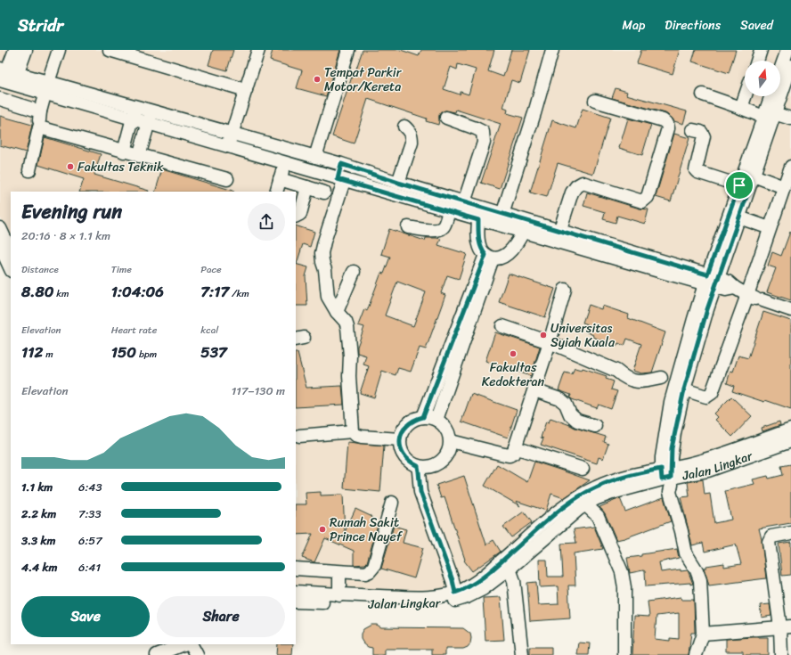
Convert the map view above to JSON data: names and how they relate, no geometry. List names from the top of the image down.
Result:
{
  "streets": {
    "street": ["Jalan Lingkar"]
  },
  "places": [
    "Tempat Parkir Motor/Kereta",
    "Fakultas Teknik",
    "Universitas Syiah Kuala",
    "Fakultas Kedokteran",
    "Rumah Sakit Prince Nayef"
  ],
  "north": "top",
  "page": {
    "header": "Stridr",
    "nav": ["Map", "Directions", "Saved"],
    "heading": ["Evening run", "20:16 · 8 × 1.1 km"],
    "stats": [
      ["Distance", "8.80 km"],
      ["Time", "1:04:06"],
      ["Pace", "7:17 /km"],
      ["Elevation", "112 m"],
      ["Heart rate", "150 bpm"],
      ["kcal", "537"]
    ],
    "chart": ["Elevation", "117–130 m"],
    "list": [
      {
        "name": "1.1 km",
        "note": "6:43"
      },
      {
        "name": "2.2 km",
        "note": "7:33"
      },
      {
        "name": "3.3 km",
        "note": "6:57"
      },
      {
        "name": "4.4 km",
        "note": "6:41"
      }
    ],
    "buttons": ["Save", "Share"]
  }
}
